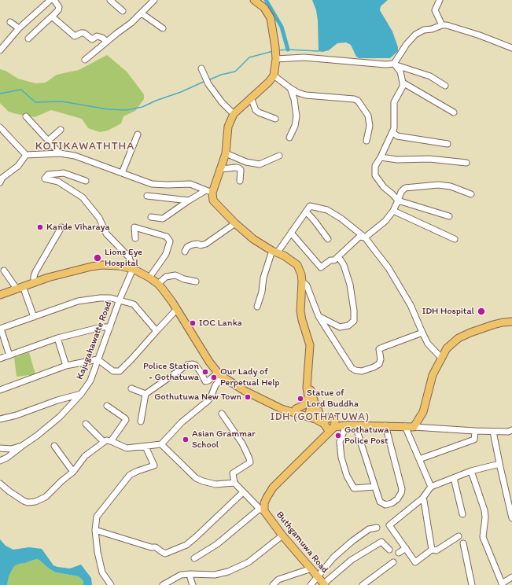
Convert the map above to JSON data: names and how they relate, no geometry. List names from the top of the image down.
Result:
{
  "streets": {
    "main road": ["Buthgamuwa Road"],
    "street": ["Kajugahawatte Road"]
  },
  "districts": ["KOTIKAWATHTHA", "IDH (GOTHATUWA)"],
  "places": [
    "Kande Viharaya",
    "Lions Eye Hospital",
    "IDH Hospital",
    "IOC Lanka",
    "Police Station - Gothatuwa",
    "Our Lady of Perpetual Help",
    "Gothutuwa New Town",
    "Statue of Lord Buddha",
    "Gothatuwa Police Post",
    "Asian Grammar School"
  ]
}
